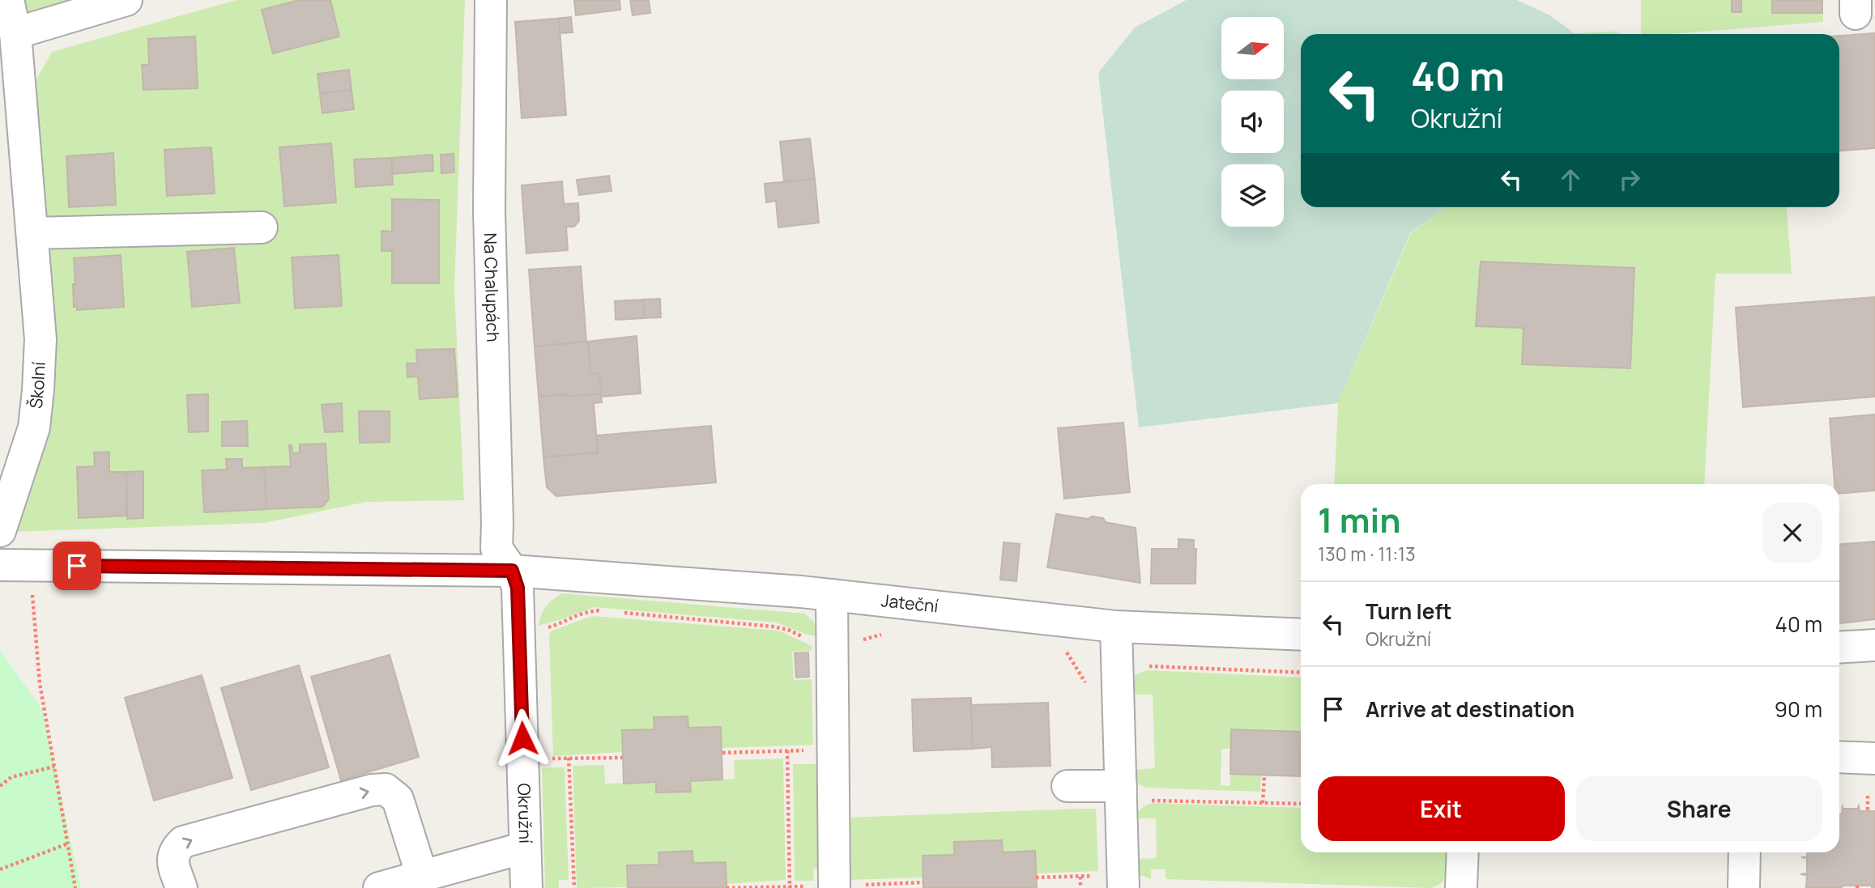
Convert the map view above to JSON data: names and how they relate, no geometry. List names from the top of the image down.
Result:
{
  "streets": {
    "street": [
      "Na Chalupách",
      "Školní",
      "Jateční",
      "Okružní"
    ]
  },
  "crossings": [
    ["Na Chalupách", "Jateční"],
    ["Na Chalupách", "Okružní"],
    ["Jateční", "Okružní"]
  ],
  "north": "right",
  "page": {
    "turn": ["40 m", "Okružní"],
    "heading": ["1 min", "130 m · 11:13"],
    "list": [
      {
        "name": "Turn left",
        "note": "Okružní",
        "value": "40 m"
      },
      {
        "name": "Arrive at destination",
        "value": "90 m"
      }
    ],
    "buttons": ["Exit", "Share"]
  }
}
